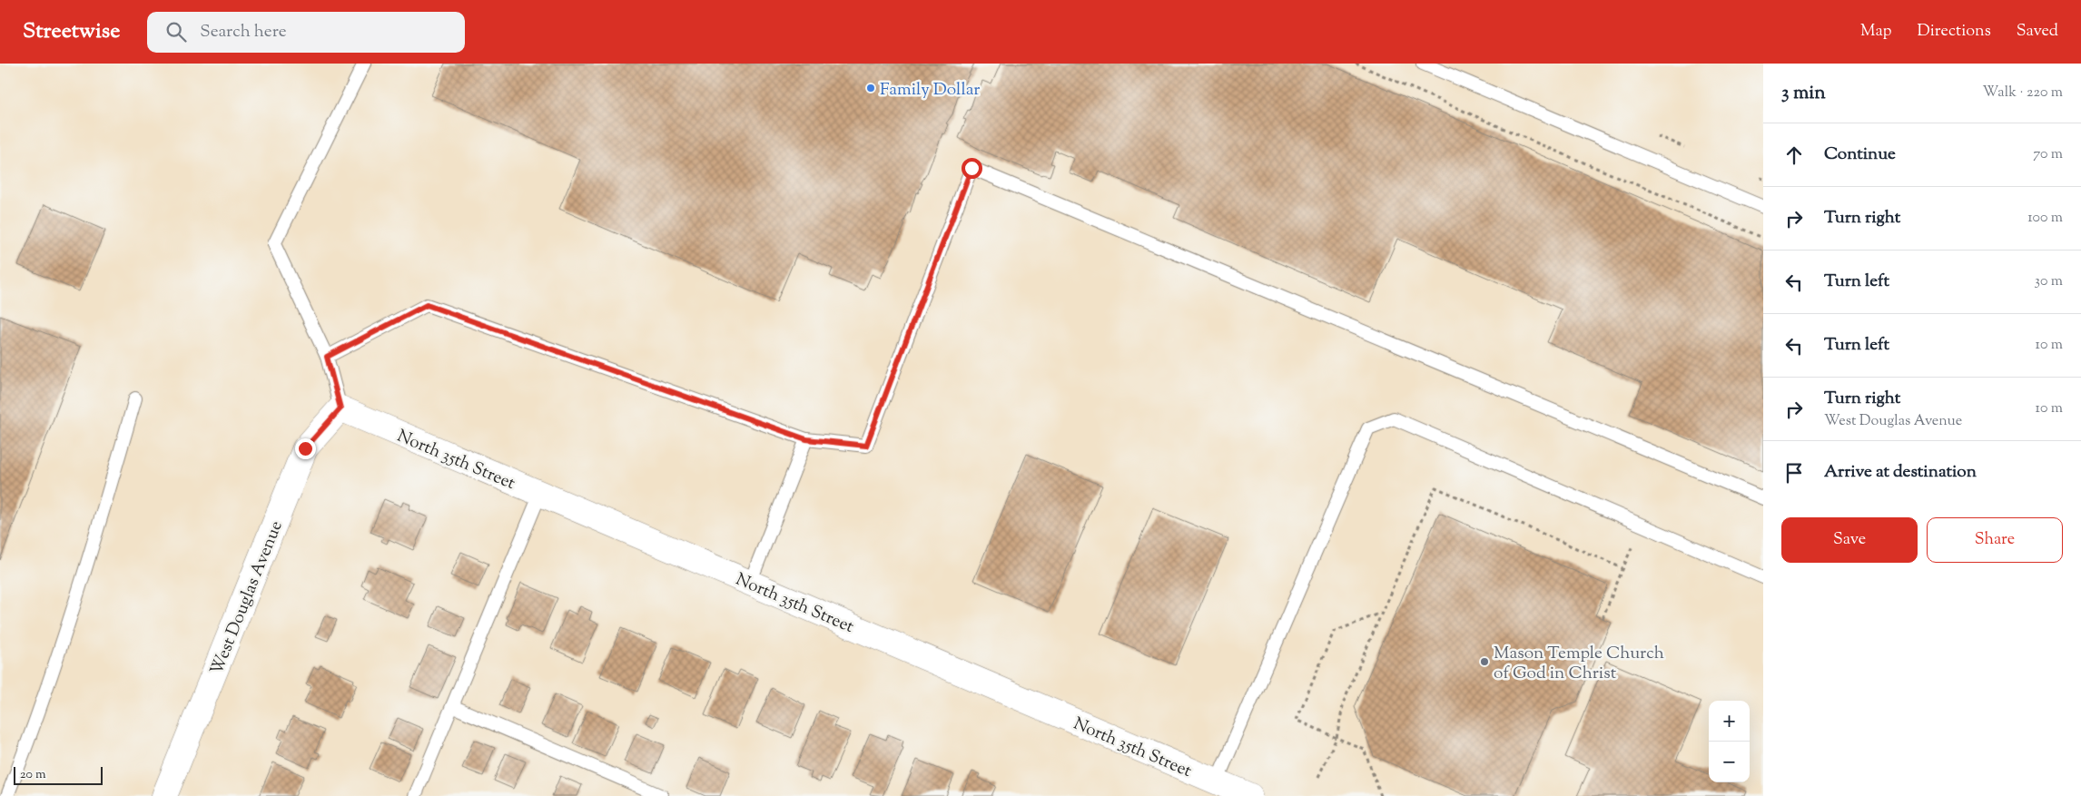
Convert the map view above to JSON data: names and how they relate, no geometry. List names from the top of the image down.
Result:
{
  "streets": {
    "street": ["North 35th Street", "West Douglas Avenue"]
  },
  "crossings": [
    ["North 35th Street", "West Douglas Avenue"]
  ],
  "places": ["Family Dollar", "Mason Temple Church of God in Christ"],
  "scale_bar": "20 m",
  "page": {
    "header": "Streetwise",
    "search": "Search here",
    "nav": ["Map", "Directions", "Saved"],
    "heading": ["3 min", "Walk · 220 m"],
    "list": [
      ["Continue", "70 m"],
      ["Turn right", "100 m"],
      ["Turn left", "30 m"],
      ["Turn left", "10 m"],
      ["Turn right", "West Douglas Avenue", "10 m"],
      "Arrive at destination"
    ],
    "buttons": ["Save", "Share"],
    "map_buttons": ["+", "−"],
    "scale": "20 m"
  }
}
